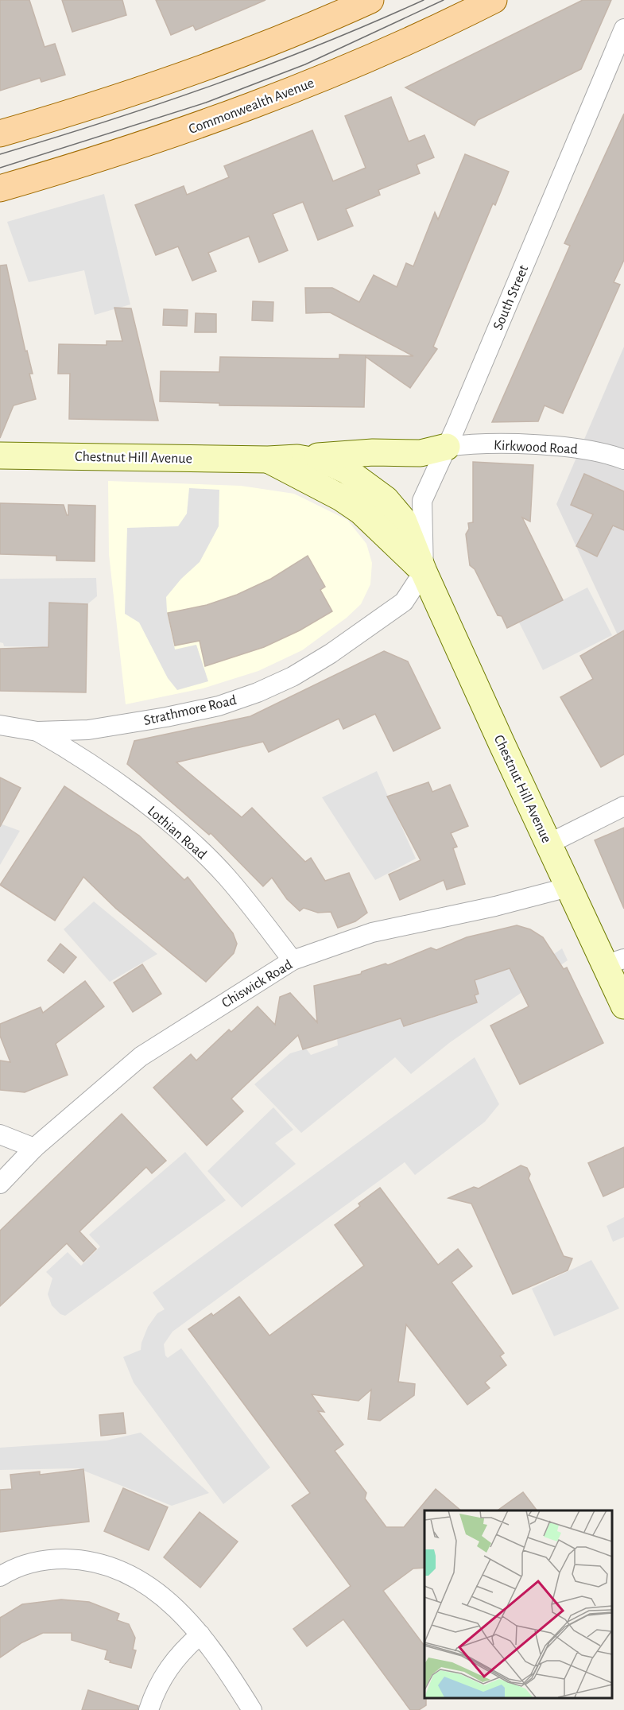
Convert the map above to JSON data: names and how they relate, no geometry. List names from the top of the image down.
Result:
{
  "streets": {
    "main road": ["Commonwealth Avenue", "Chestnut Hill Avenue"],
    "street": [
      "South Street",
      "Kirkwood Road",
      "Strathmore Road",
      "Lothian Road",
      "Chiswick Road"
    ]
  },
  "crossings": [
    ["South Street", "Kirkwood Road"],
    ["South Street", "Chestnut Hill Avenue"],
    ["South Street", "Strathmore Road"],
    ["Chestnut Hill Avenue", "Strathmore Road"],
    ["Chestnut Hill Avenue", "Chiswick Road"],
    ["Strathmore Road", "Lothian Road"],
    ["Lothian Road", "Chiswick Road"]
  ]
}
